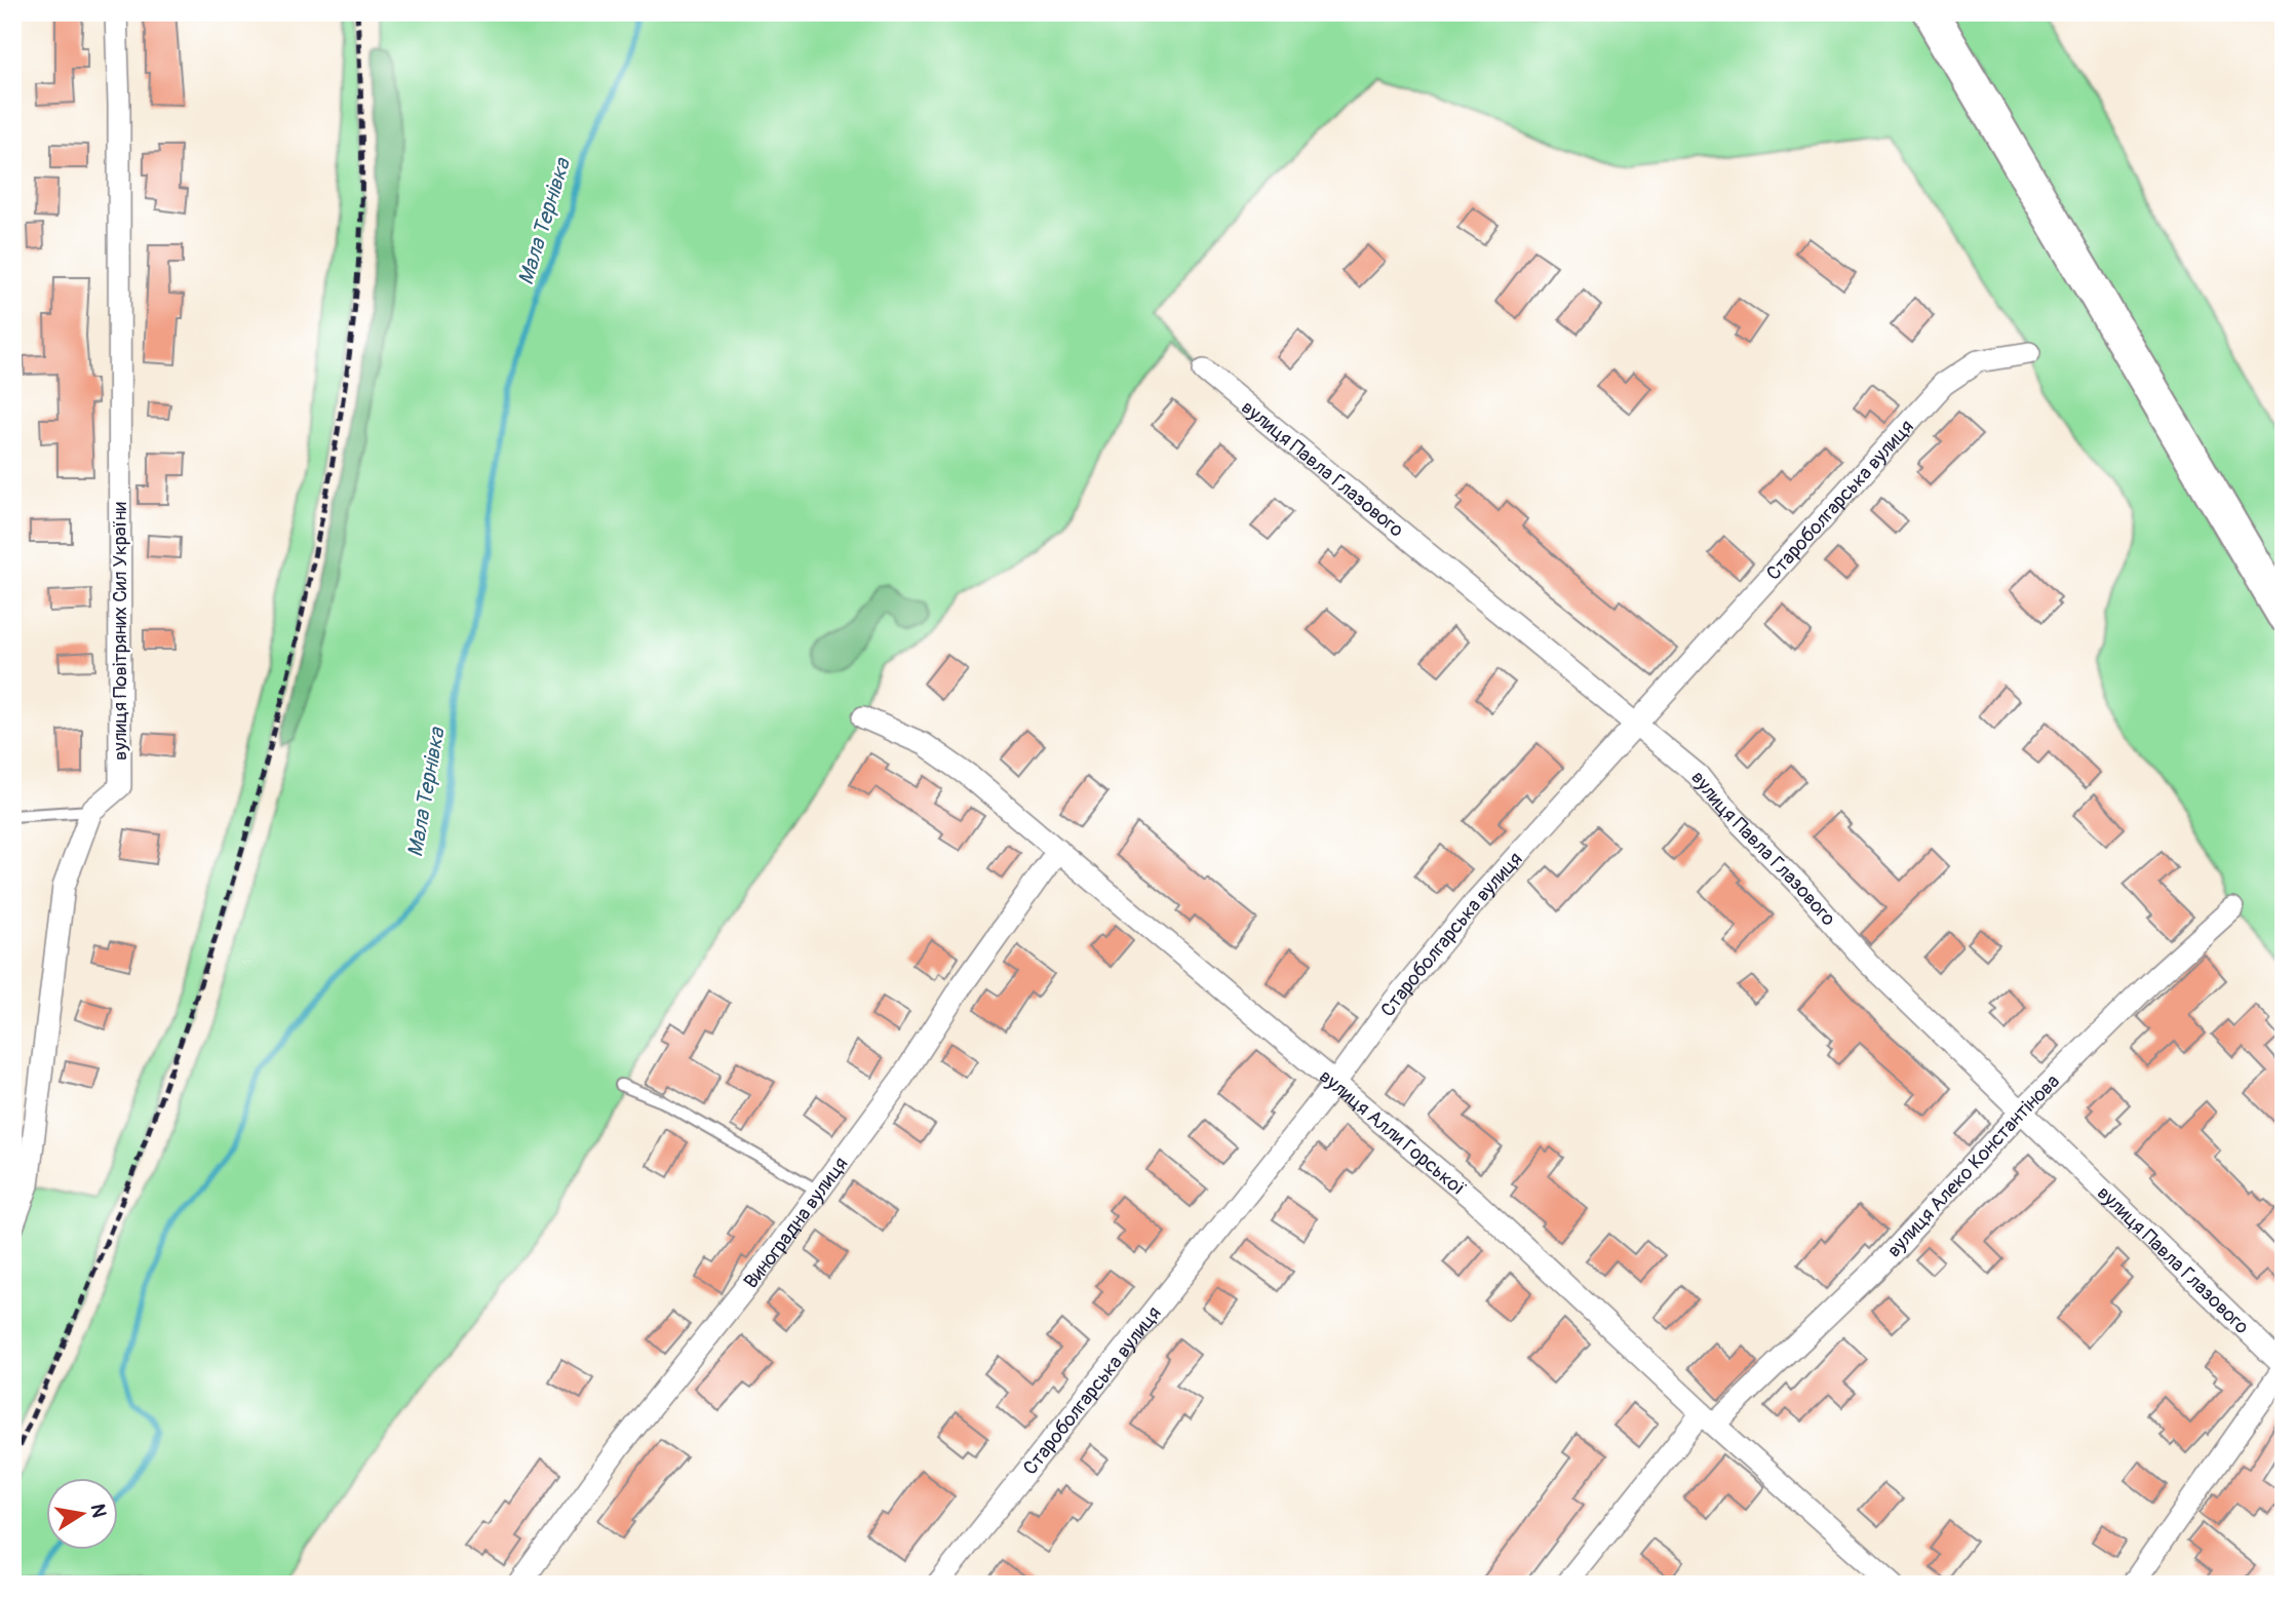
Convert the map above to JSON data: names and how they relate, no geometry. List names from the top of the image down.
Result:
{
  "streets": {
    "street": [
      "вулиця Павла Глазового",
      "Староболгарська вулиця",
      "вулиця Повітряних Сил України",
      "вулиця Алли Горської",
      "вулиця Алеко Константінова",
      "Виноградна вулиця"
    ]
  },
  "crossings": [
    ["вулиця Павла Глазового", "Староболгарська вулиця"],
    ["вулиця Павла Глазового", "вулиця Алеко Константінова"],
    ["Староболгарська вулиця", "вулиця Алли Горської"],
    ["вулиця Алли Горської", "вулиця Алеко Константінова"],
    ["вулиця Алли Горської", "Виноградна вулиця"]
  ],
  "water": ["Мала Тернівка"],
  "north": "right"
}
